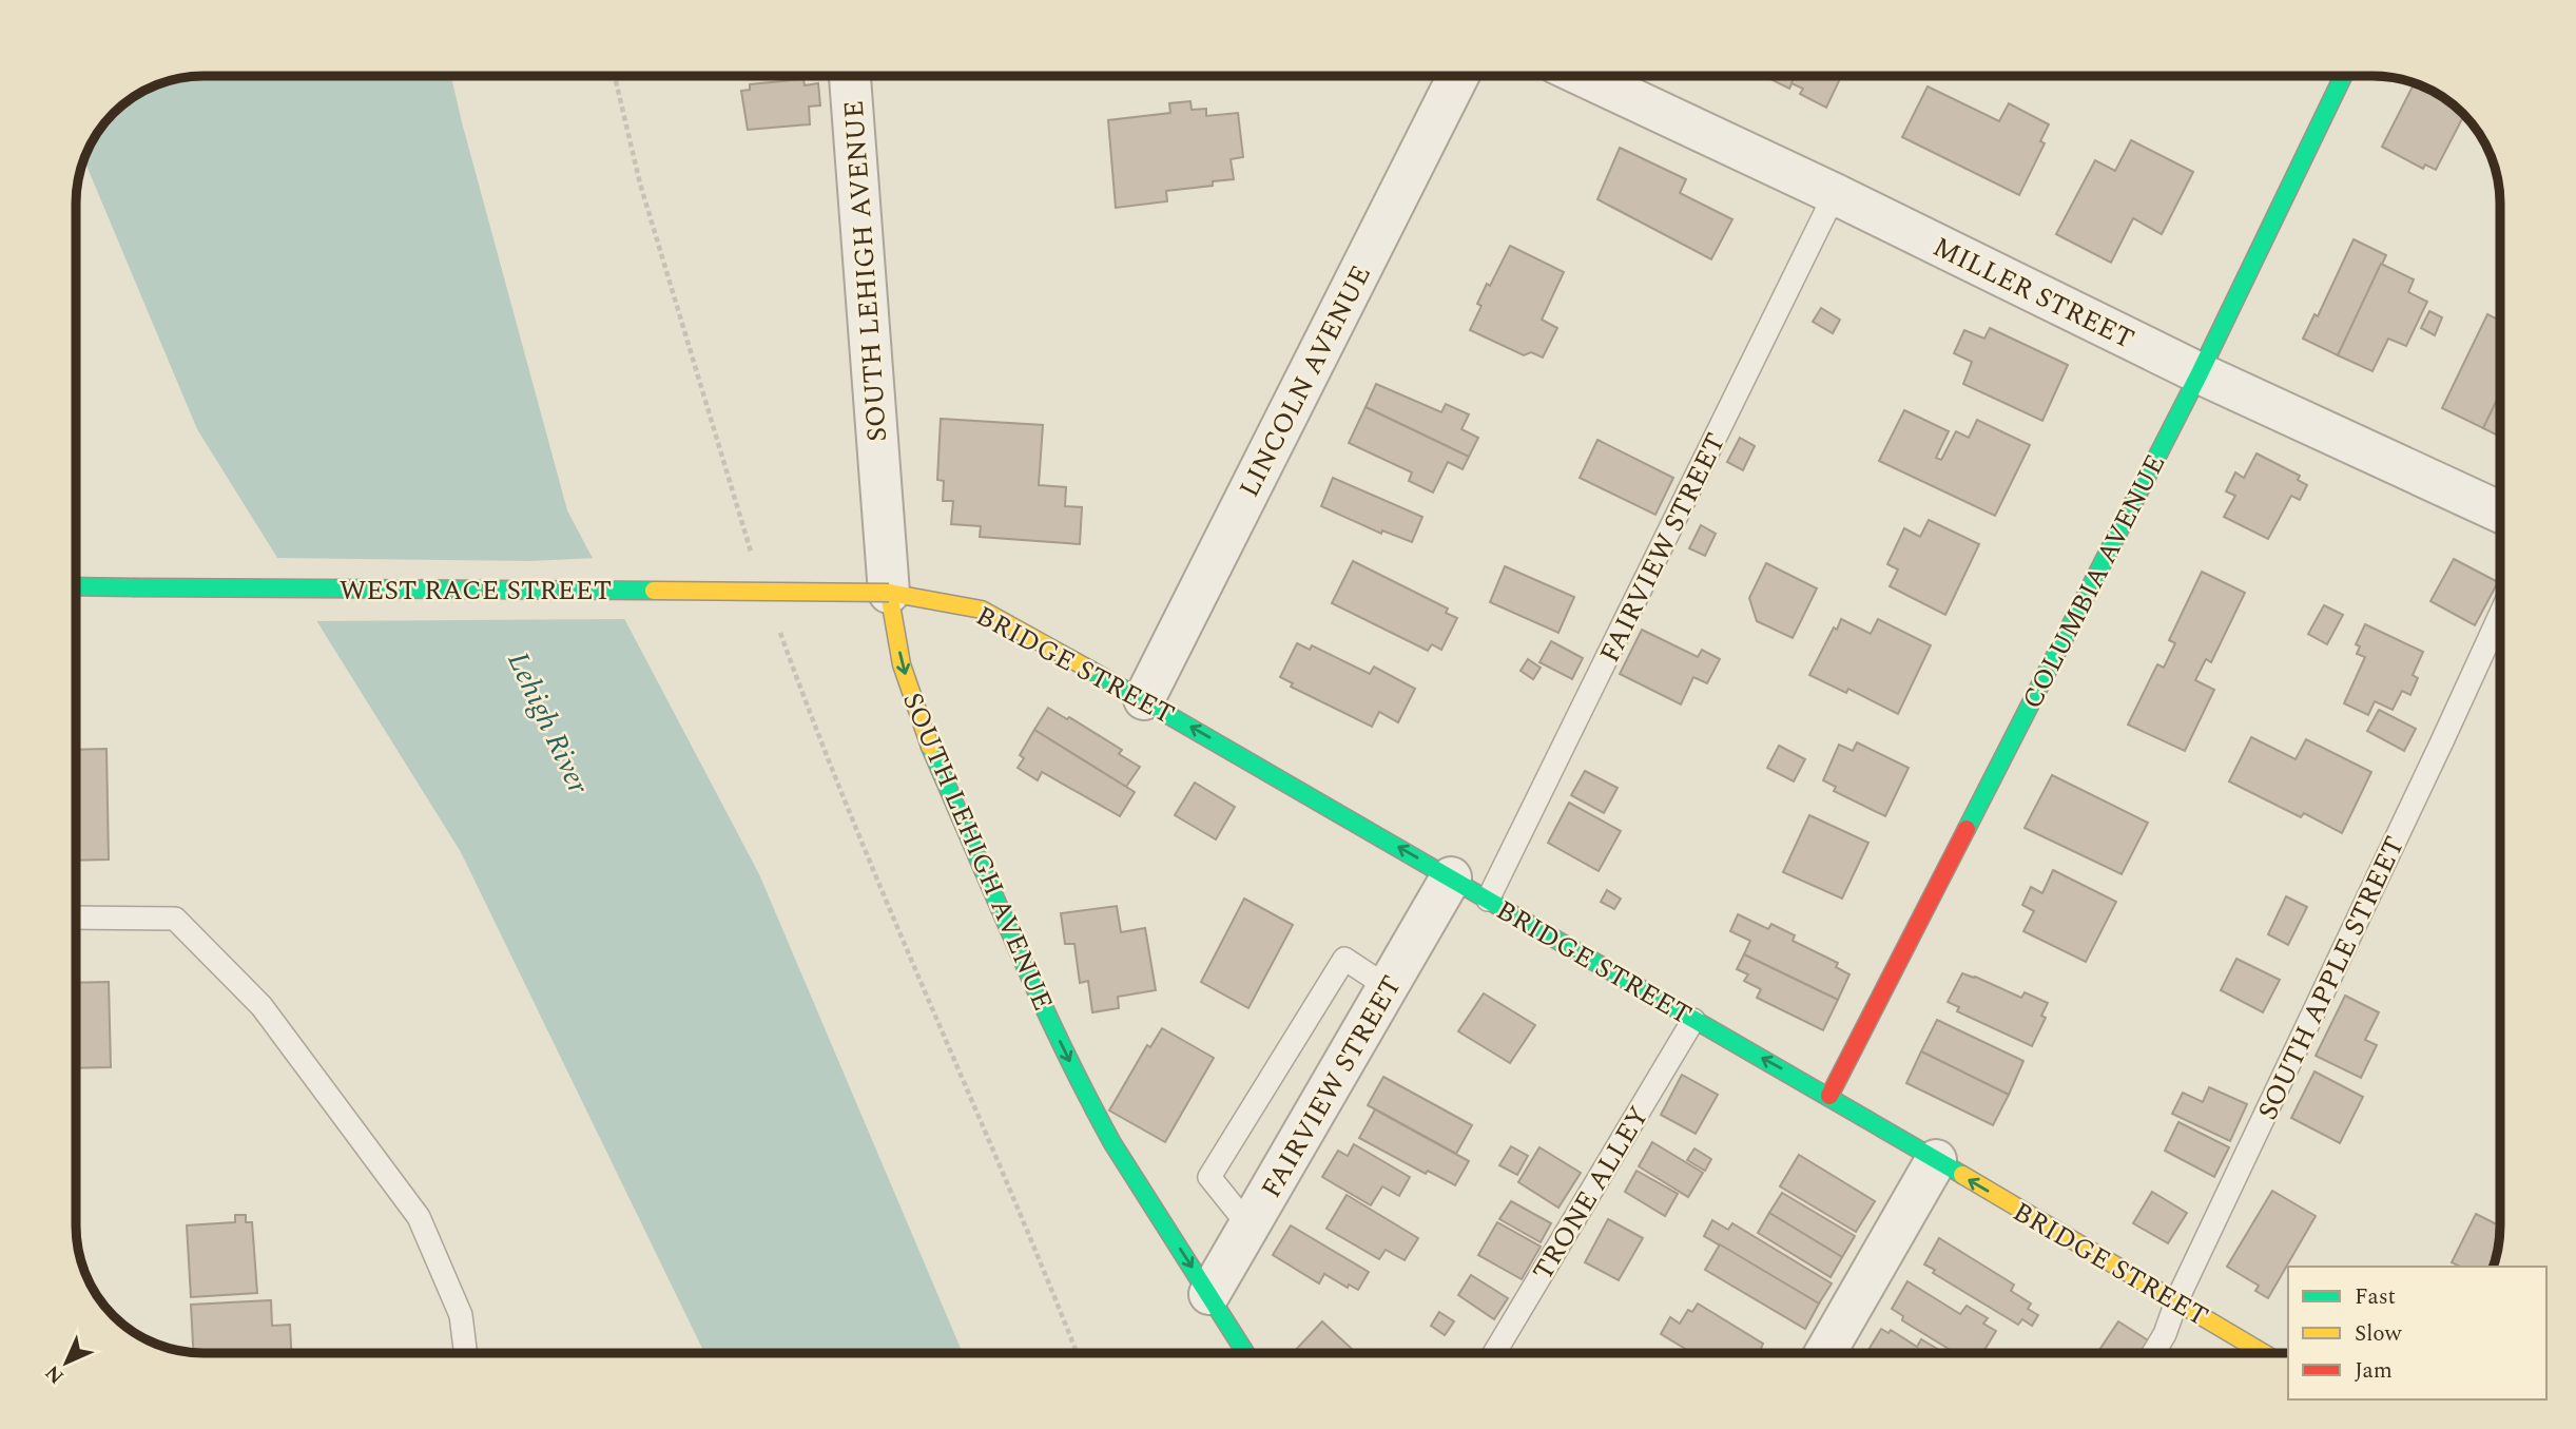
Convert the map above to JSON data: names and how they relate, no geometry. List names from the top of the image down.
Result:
{
  "streets": {
    "main road": [
      "SOUTH LEHIGH AVENUE",
      "COLUMBIA AVENUE",
      "WEST RACE STREET",
      "BRIDGE STREET"
    ],
    "street": ["MILLER STREET", "LINCOLN AVENUE", "FAIRVIEW STREET"],
    "lane": ["SOUTH APPLE STREET", "TRONE ALLEY"]
  },
  "crossings": [
    ["SOUTH LEHIGH AVENUE", "FAIRVIEW STREET"],
    ["SOUTH LEHIGH AVENUE", "WEST RACE STREET"],
    ["SOUTH LEHIGH AVENUE", "BRIDGE STREET"],
    ["MILLER STREET", "FAIRVIEW STREET"],
    ["MILLER STREET", "COLUMBIA AVENUE"],
    ["LINCOLN AVENUE", "BRIDGE STREET"],
    ["FAIRVIEW STREET", "BRIDGE STREET"],
    ["COLUMBIA AVENUE", "BRIDGE STREET"],
    ["WEST RACE STREET", "BRIDGE STREET"],
    ["BRIDGE STREET", "SOUTH APPLE STREET"],
    ["BRIDGE STREET", "TRONE ALLEY"]
  ],
  "one_way": ["SOUTH LEHIGH AVENUE", "BRIDGE STREET"],
  "water": ["Lehigh River"],
  "legend": ["Fast", "Slow", "Jam"],
  "north": "bottom left"
}
